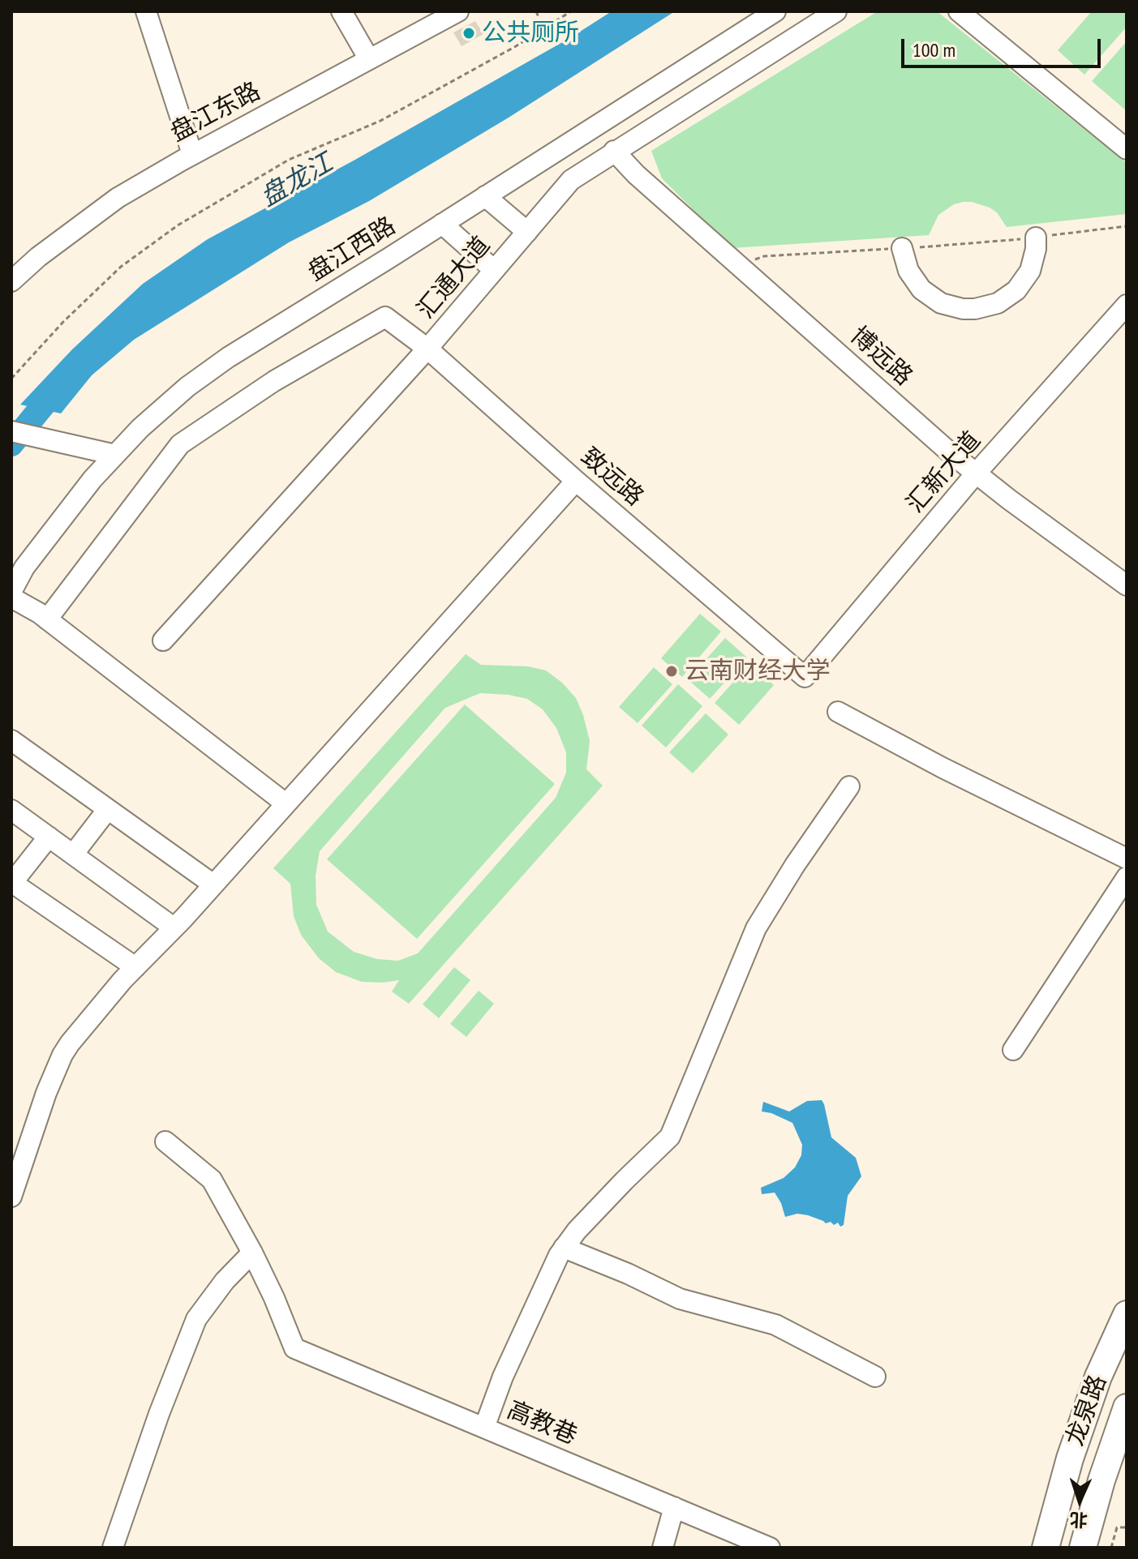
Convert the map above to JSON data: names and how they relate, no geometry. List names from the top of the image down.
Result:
{
  "streets": {
    "main road": ["龙泉路"],
    "street": [
      "盘江东路",
      "盘江西路",
      "汇通大道",
      "博远路",
      "汇新大道",
      "致远路",
      "高教巷"
    ]
  },
  "crossings": [
    ["汇通大道", "博远路"],
    ["汇通大道", "致远路"],
    ["博远路", "汇新大道"],
    ["汇新大道", "致远路"]
  ],
  "water": ["盘龙江"],
  "places": ["公共厕所", "云南财经大学"],
  "scale_bar": "100 m",
  "north": "bottom"
}
